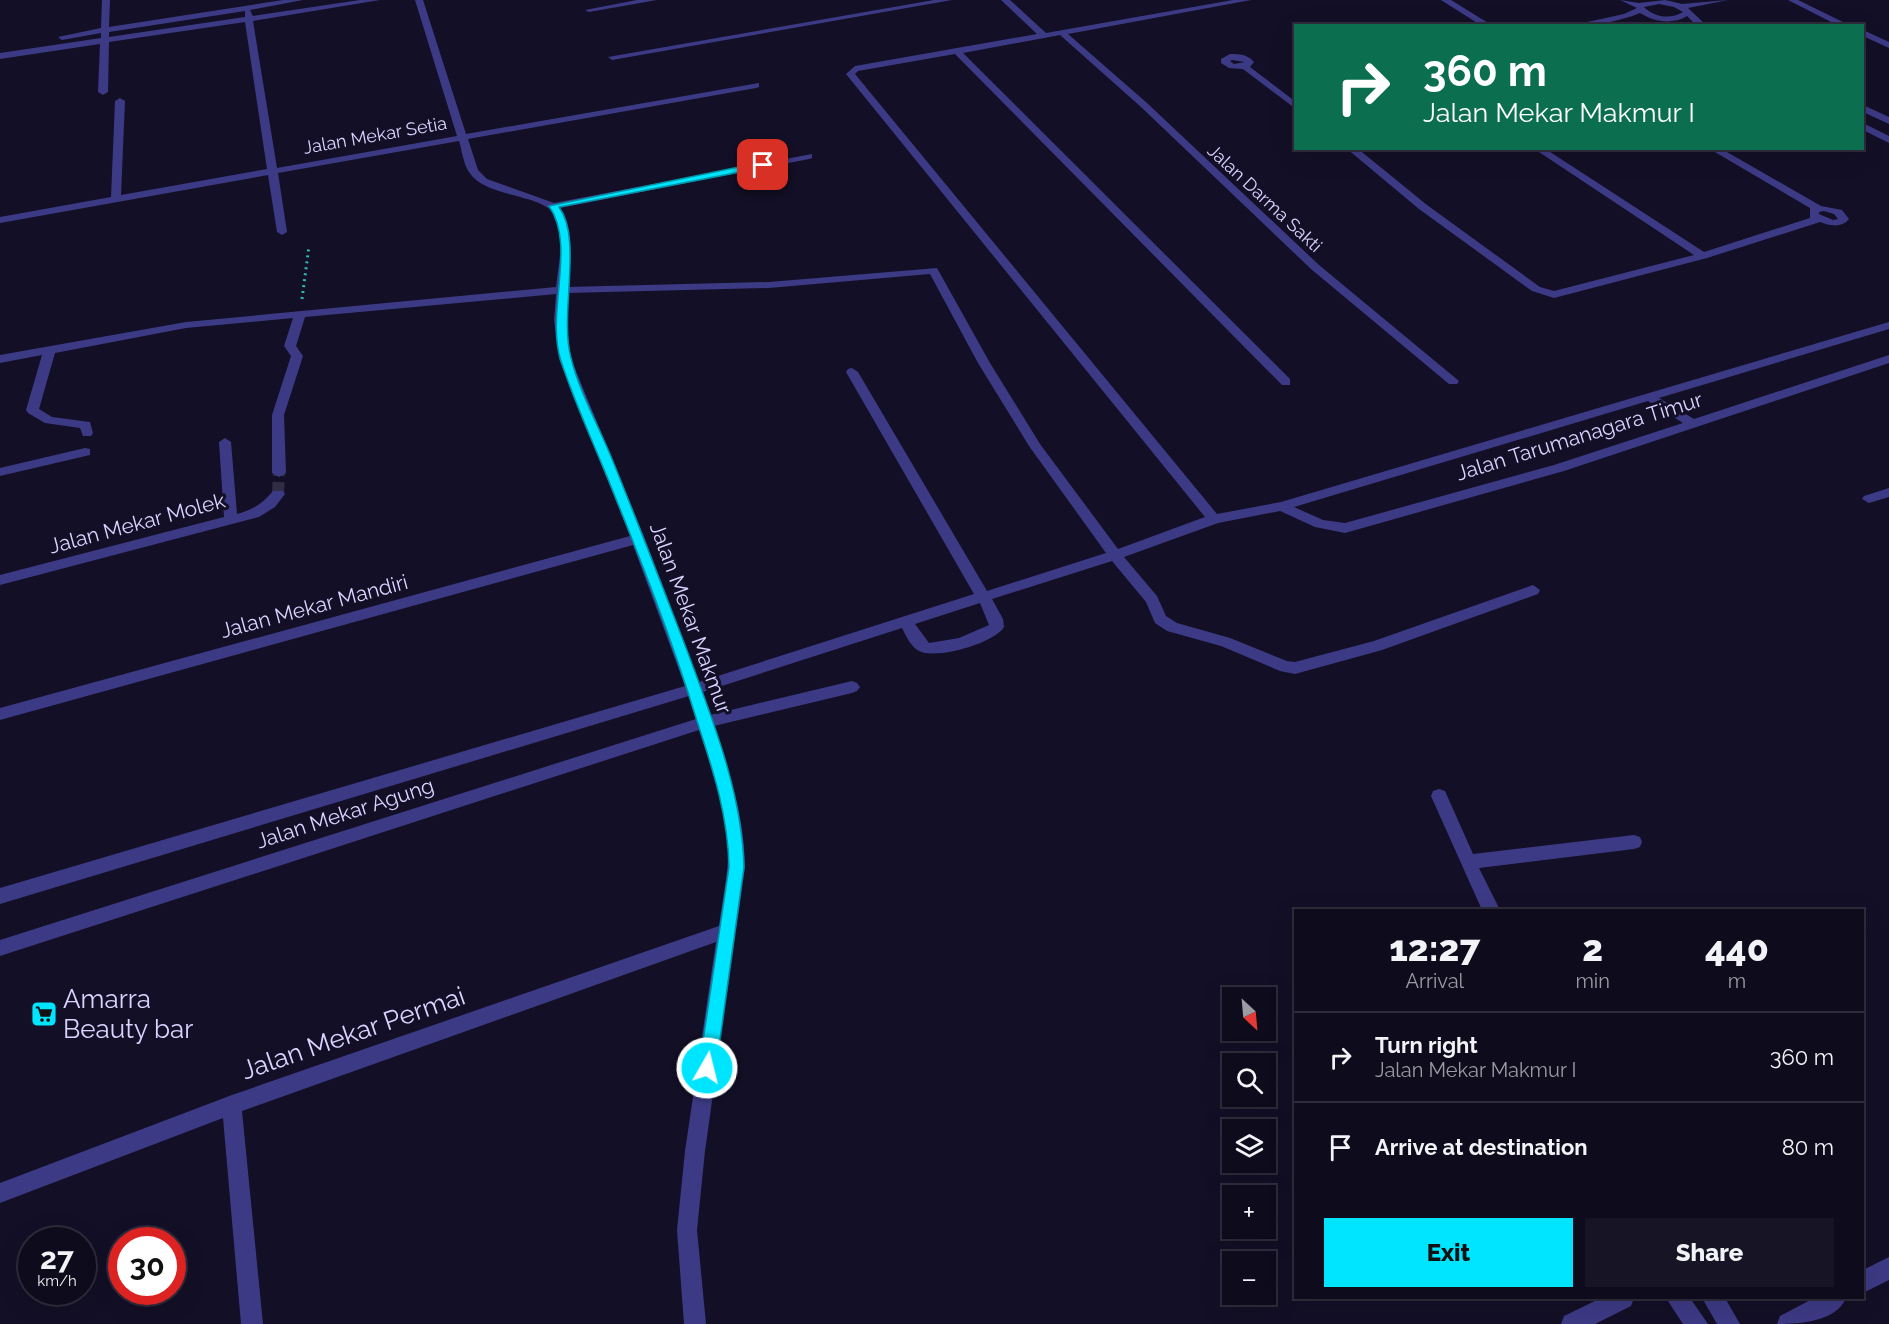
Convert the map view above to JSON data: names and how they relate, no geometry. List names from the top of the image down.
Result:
{
  "streets": {
    "street": [
      "Jalan Mekar Setia",
      "Jalan Darma Sakti",
      "Jalan Tarumanagara Timur",
      "Jalan Mekar Molek",
      "Jalan Mekar Mandiri",
      "Jalan Mekar Makmur",
      "Jalan Mekar Agung",
      "Jalan Mekar Permai"
    ]
  },
  "crossings": [
    ["Jalan Tarumanagara Timur", "Jalan Mekar Agung"],
    ["Jalan Mekar Mandiri", "Jalan Mekar Makmur"],
    ["Jalan Mekar Makmur", "Jalan Mekar Agung"],
    ["Jalan Mekar Makmur", "Jalan Mekar Permai"]
  ],
  "places": {
    "supermarket": ["Amarra Beauty bar"]
  },
  "north": "bottom right",
  "page": {
    "turn": ["360 m", "Jalan Mekar Makmur I"],
    "eta": [
      "12:27",
      "Arrival",
      "2",
      "min",
      "440",
      "m"
    ],
    "map_buttons": ["+", "−"],
    "list": [
      {
        "name": "Turn right",
        "note": "Jalan Mekar Makmur I",
        "value": "360 m"
      },
      {
        "name": "Arrive at destination",
        "value": "80 m"
      }
    ],
    "buttons": ["Exit", "Share"],
    "speed": "27 km/h",
    "limit": "30"
  }
}
